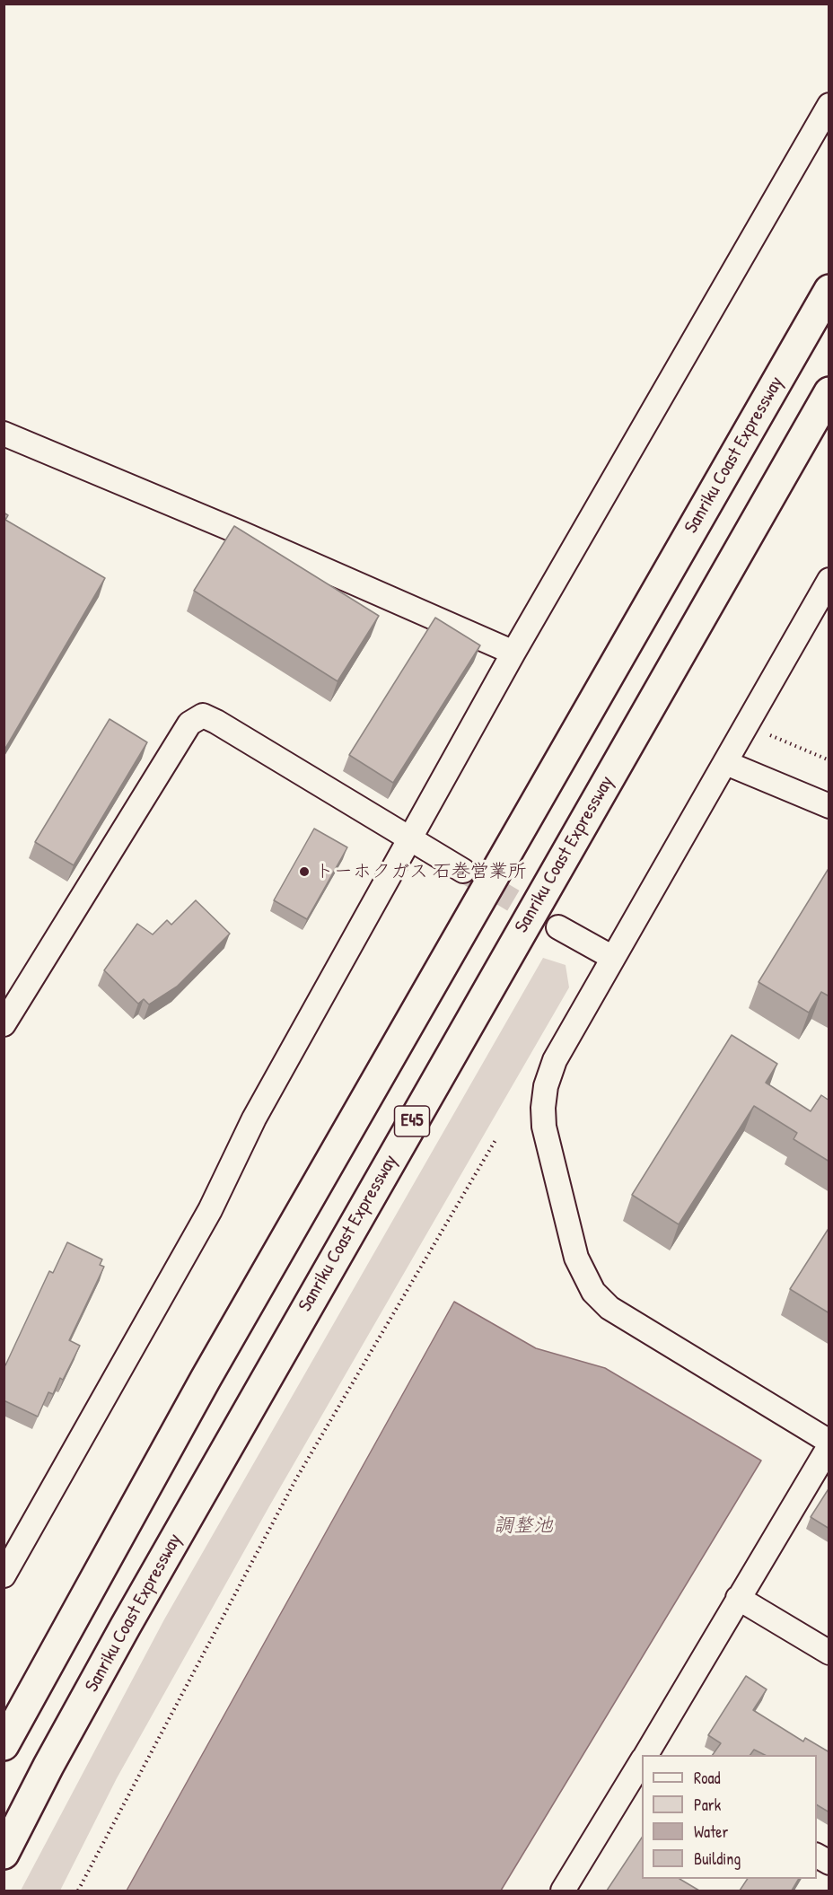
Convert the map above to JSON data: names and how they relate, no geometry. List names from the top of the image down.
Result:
{
  "streets": {
    "highway": ["Sanriku Coast Expressway", "E45"]
  },
  "water": ["調整池"],
  "places": ["トーホクガス 石巻営業所"],
  "legend": [
    "Road",
    "Park",
    "Water",
    "Building"
  ]
}
